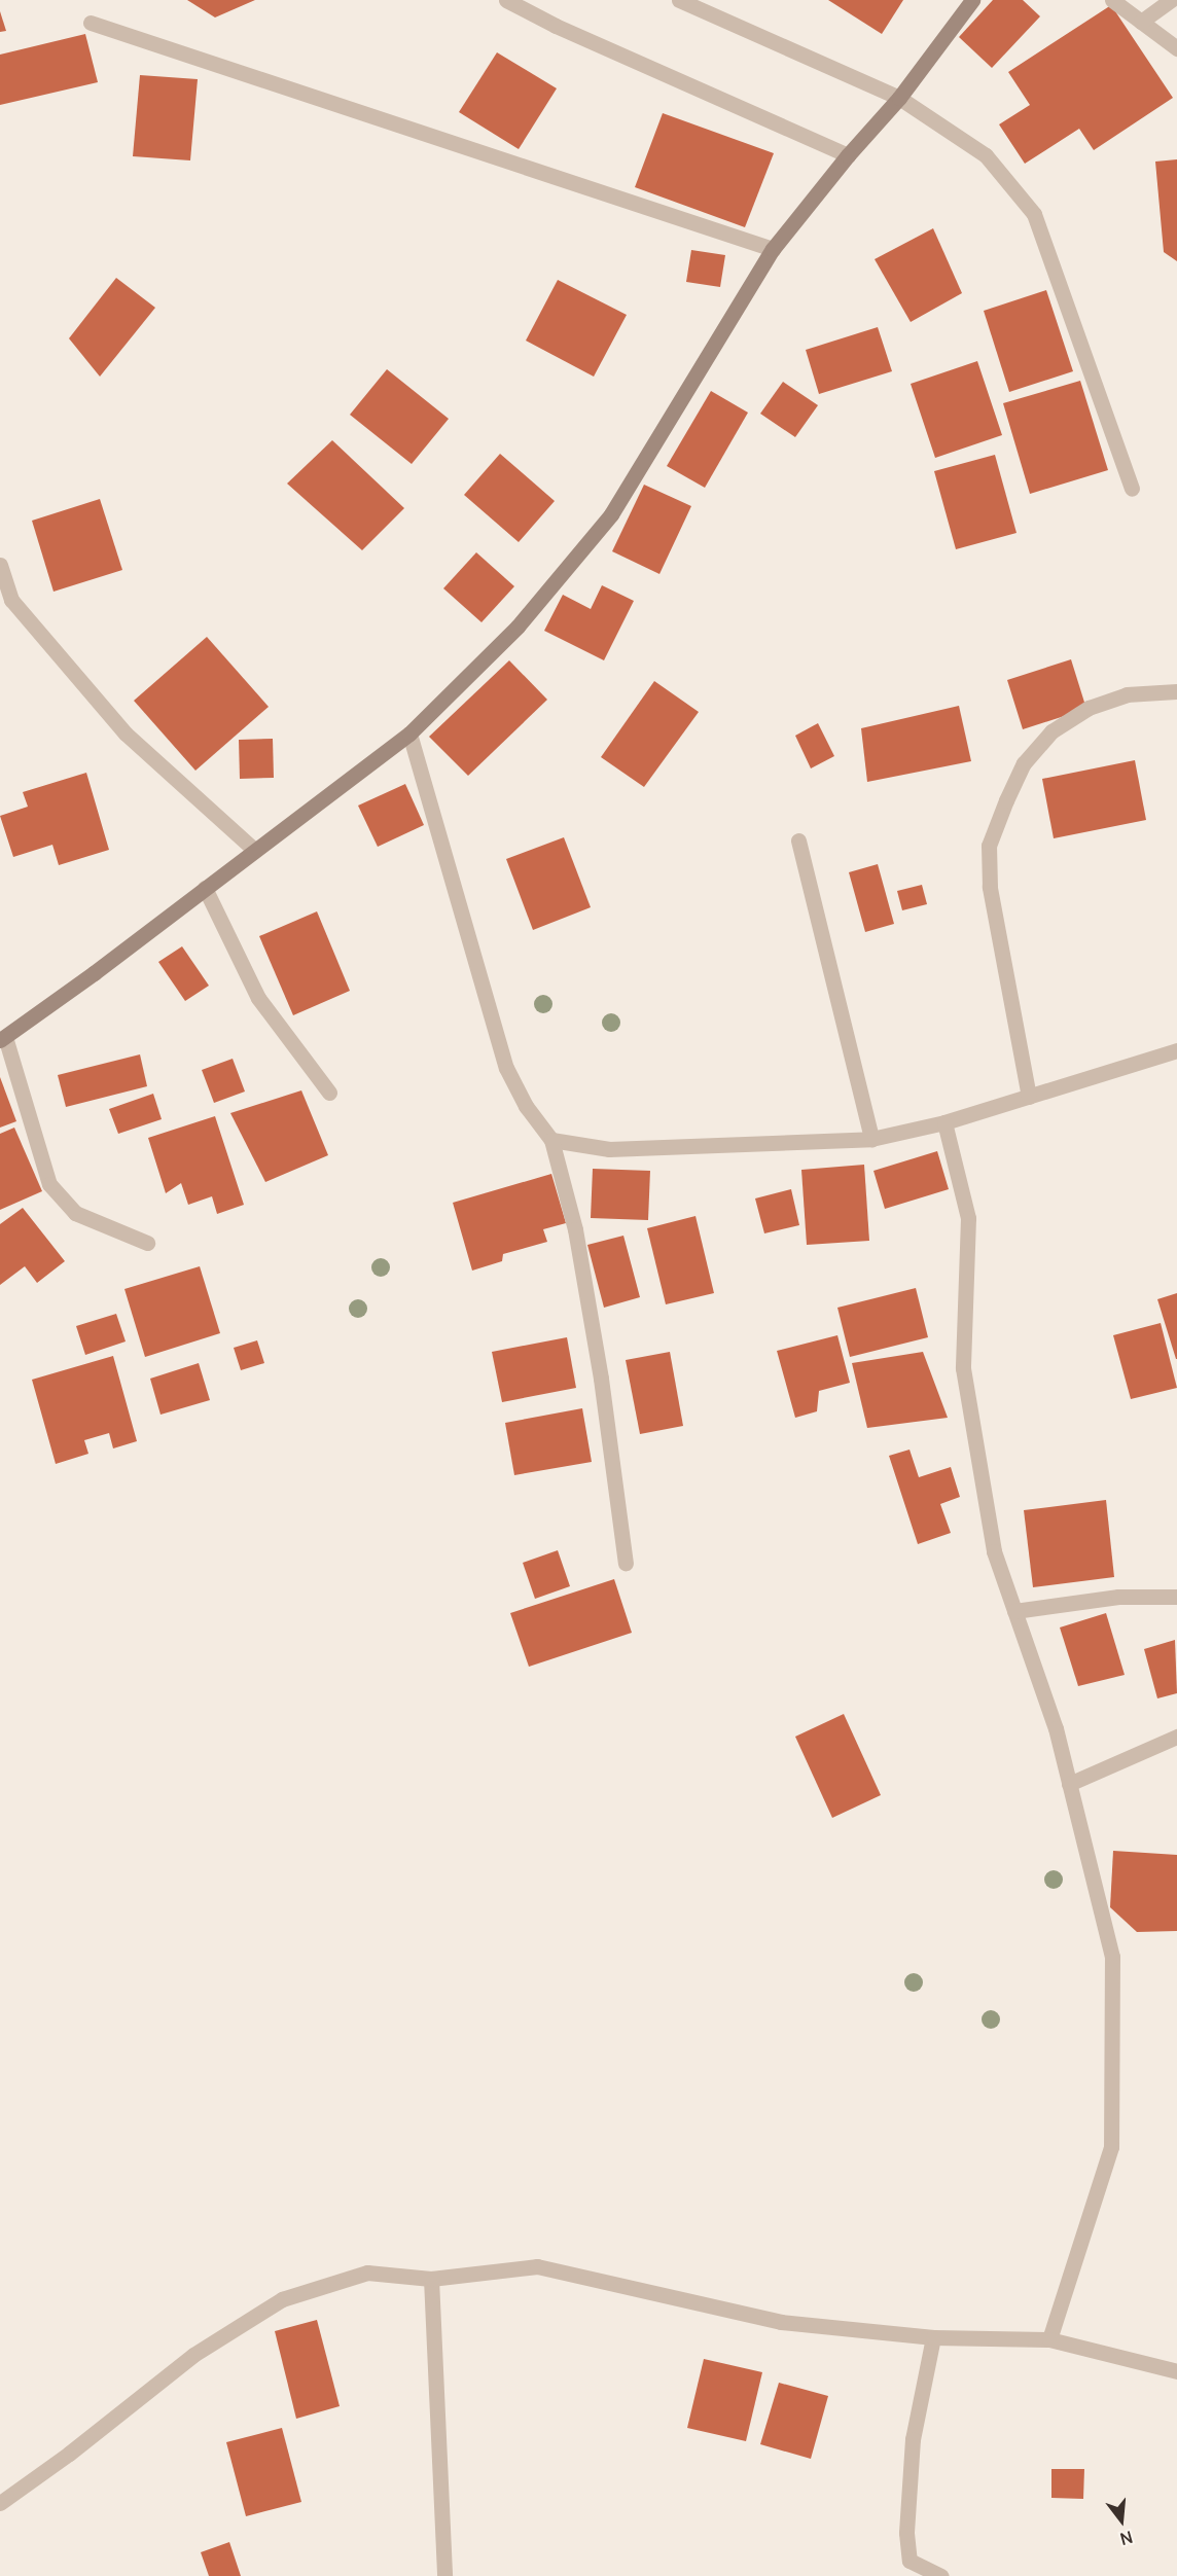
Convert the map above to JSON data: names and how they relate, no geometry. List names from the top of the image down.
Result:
{
  "north": "bottom"
}
